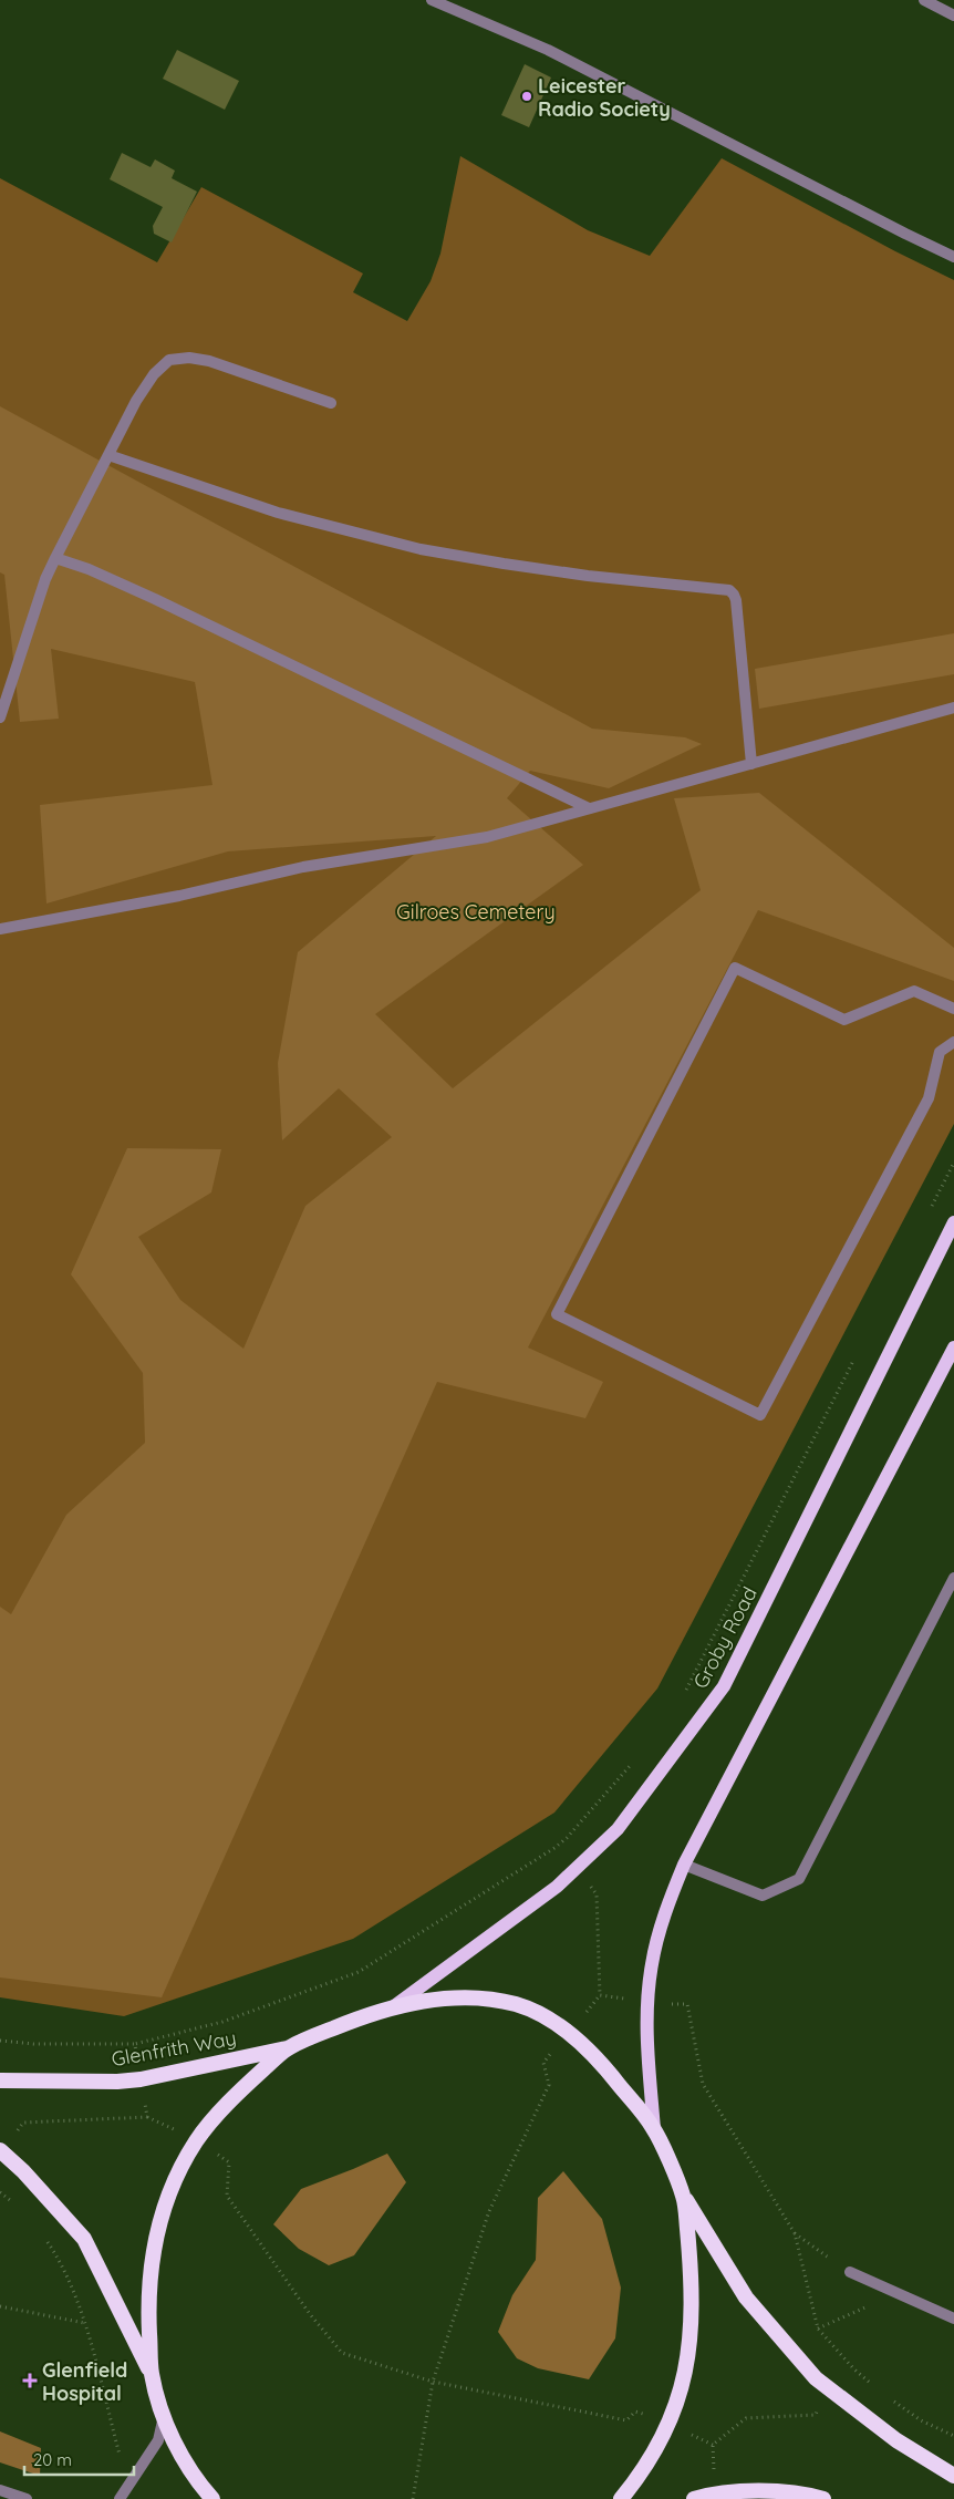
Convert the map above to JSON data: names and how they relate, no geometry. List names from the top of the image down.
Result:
{
  "streets": {
    "highway": ["Glenfrith Way"],
    "main road": ["Groby Road"]
  },
  "parks": ["Gilroes Cemetery"],
  "places": {
    "other": ["Leicester Radio Society"],
    "health": ["Glenfield Hospital"]
  },
  "scale_bar": "20 m"
}
